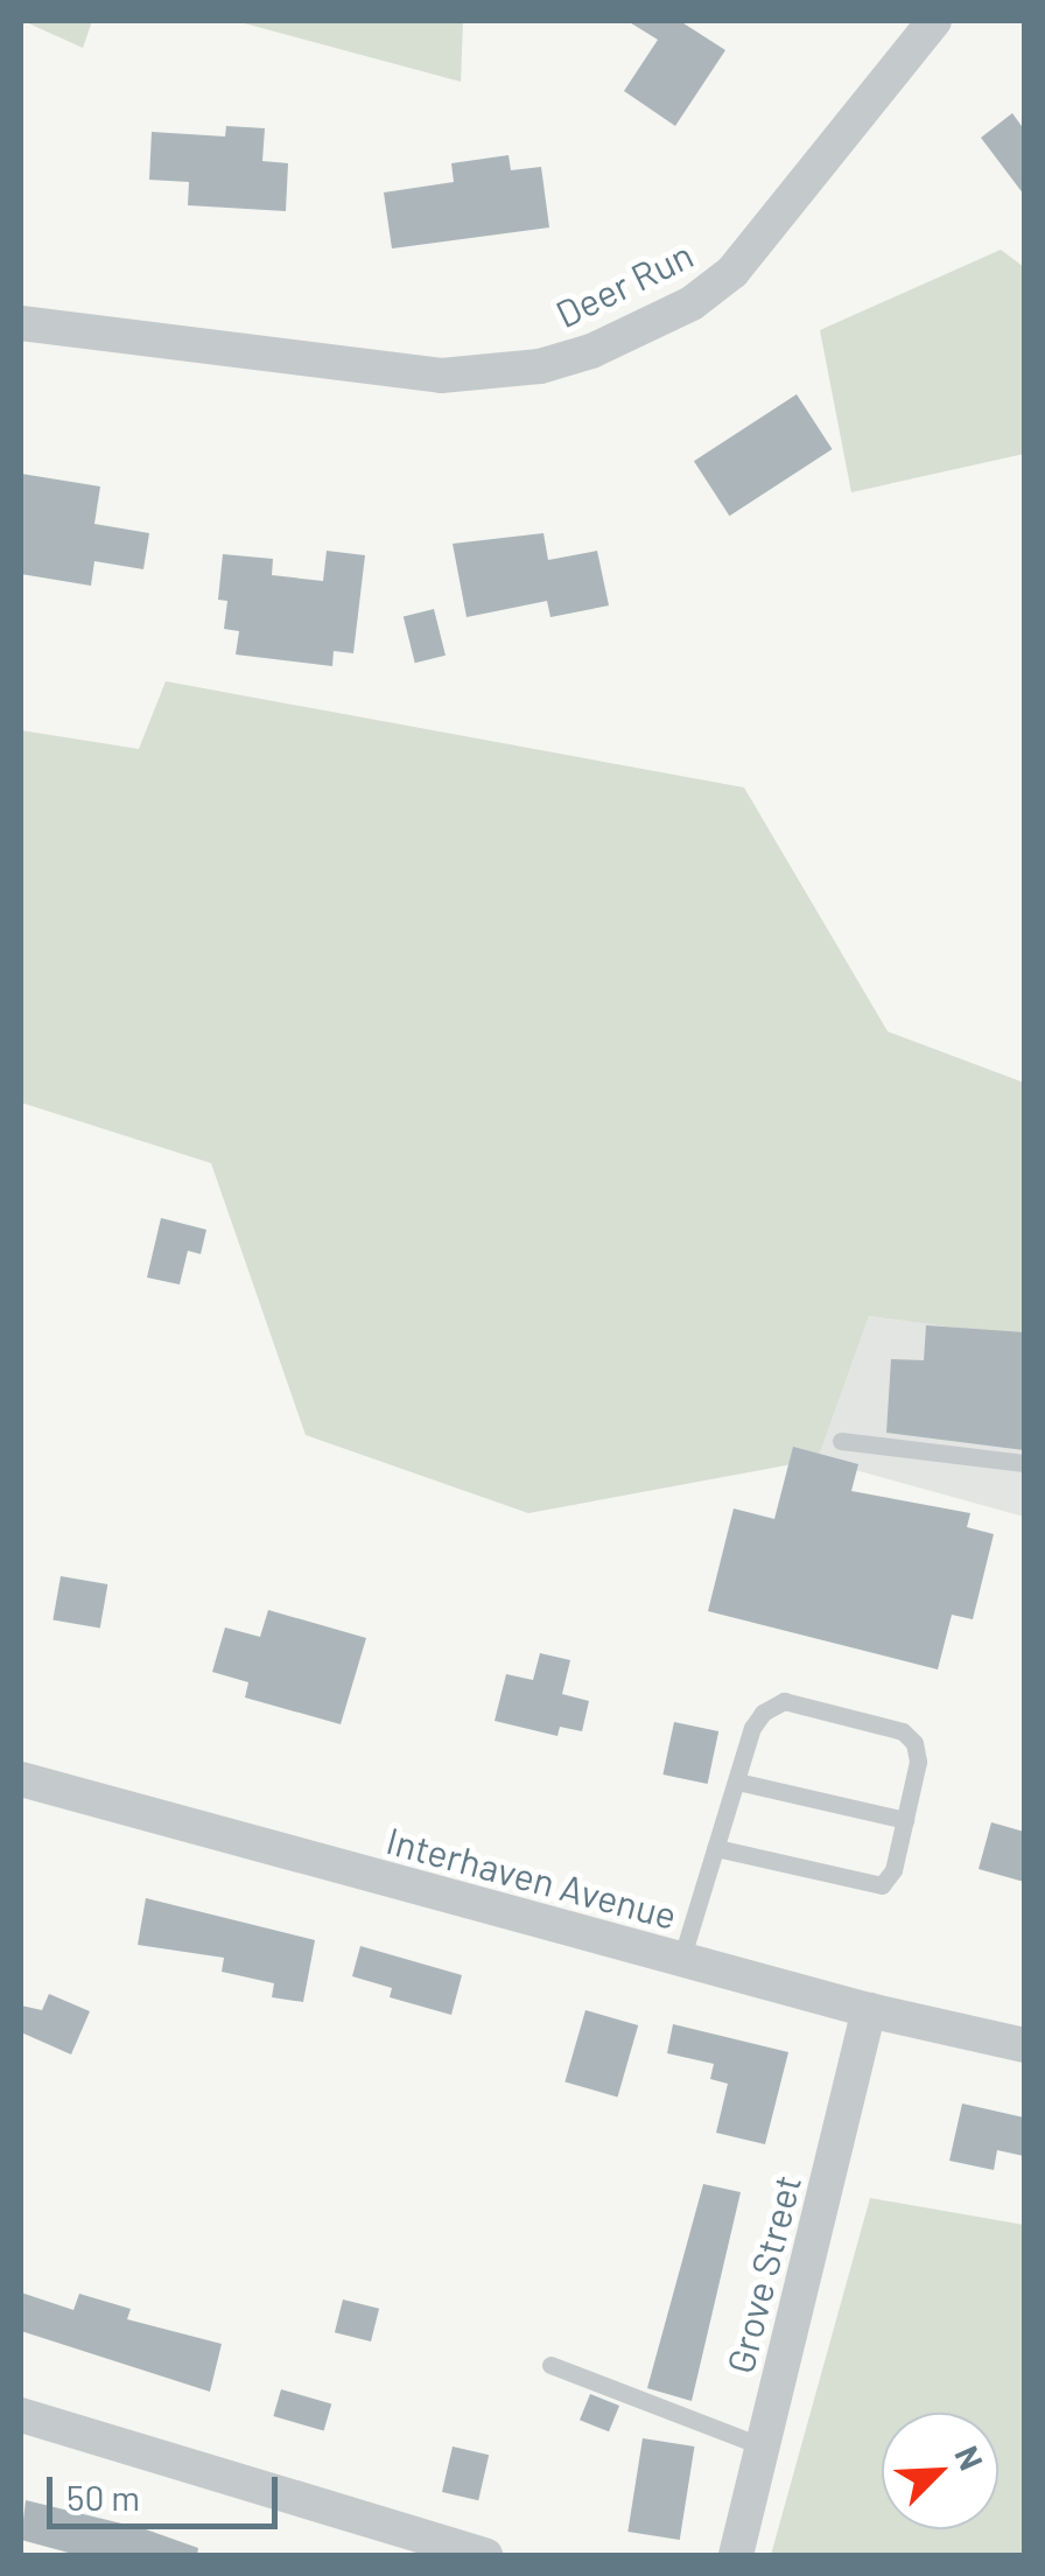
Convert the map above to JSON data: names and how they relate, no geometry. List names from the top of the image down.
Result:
{
  "streets": {
    "street": ["Deer Run", "Interhaven Avenue", "Grove Street"]
  },
  "crossings": [
    ["Interhaven Avenue", "Grove Street"]
  ],
  "scale_bar": "50 m",
  "north": "top right"
}
